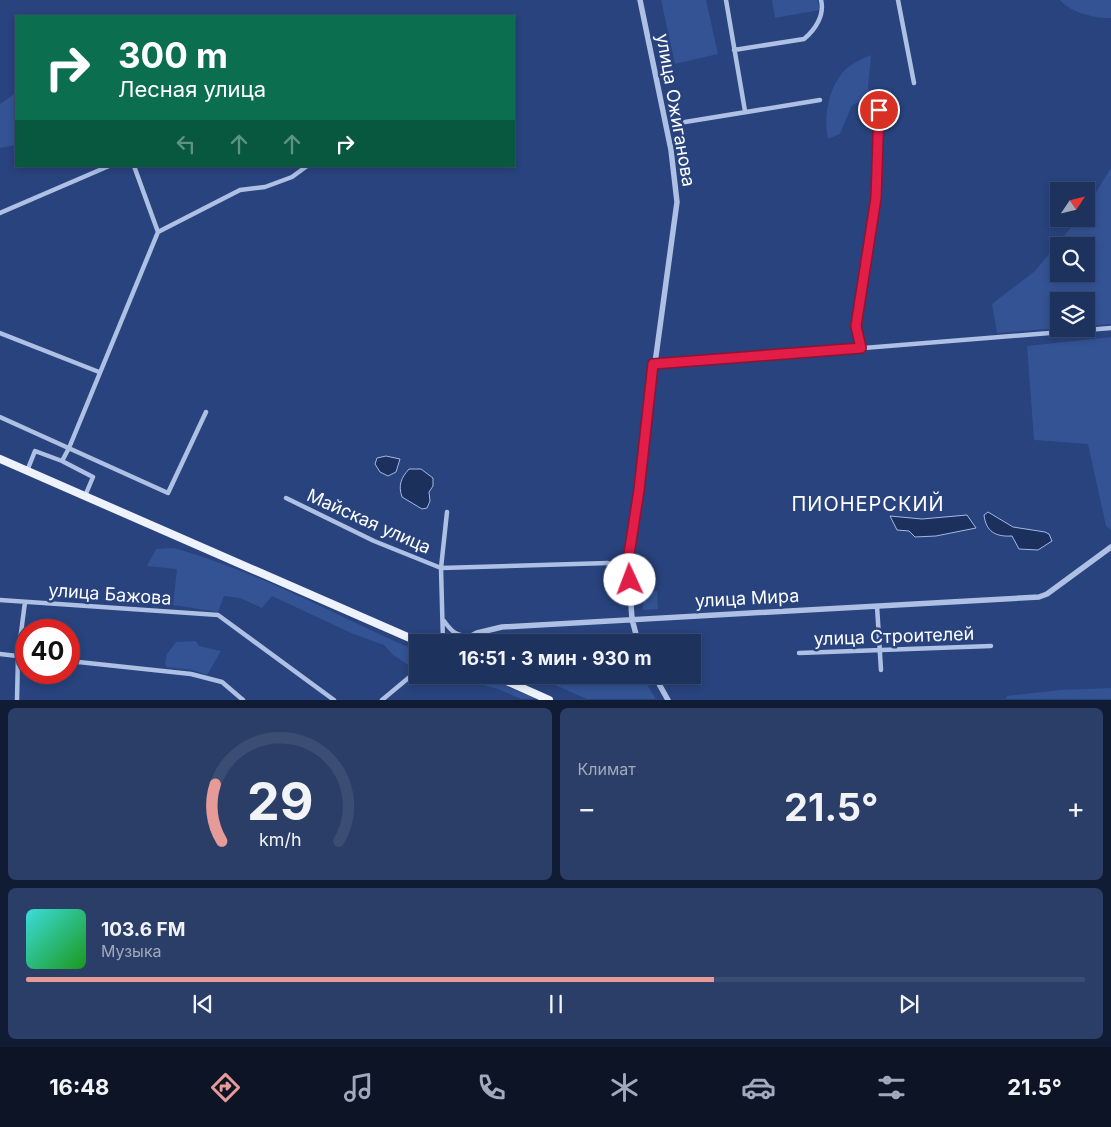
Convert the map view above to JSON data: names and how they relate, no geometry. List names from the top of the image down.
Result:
{
  "streets": {
    "street": [
      "улица Ожиганова",
      "Майская улица",
      "улица Бажова",
      "улица Мира",
      "улица Строителей"
    ]
  },
  "crossings": [
    ["улица Ожиганова", "улица Мира"]
  ],
  "districts": ["ПИОНЕРСКИЙ"],
  "north": "top right",
  "page": {
    "turn": ["300 m", "Лесная улица"],
    "limit": "40",
    "trip": "16:51 · 3 мин · 930 m",
    "tile": "Климат",
    "heat": ["−", "21.5°", "+"],
    "song": ["103.6 FM", "Музыка"],
    "tabs": ["16:48", "21.5°"],
    "gauge": ["29", "km/h"]
  }
}
